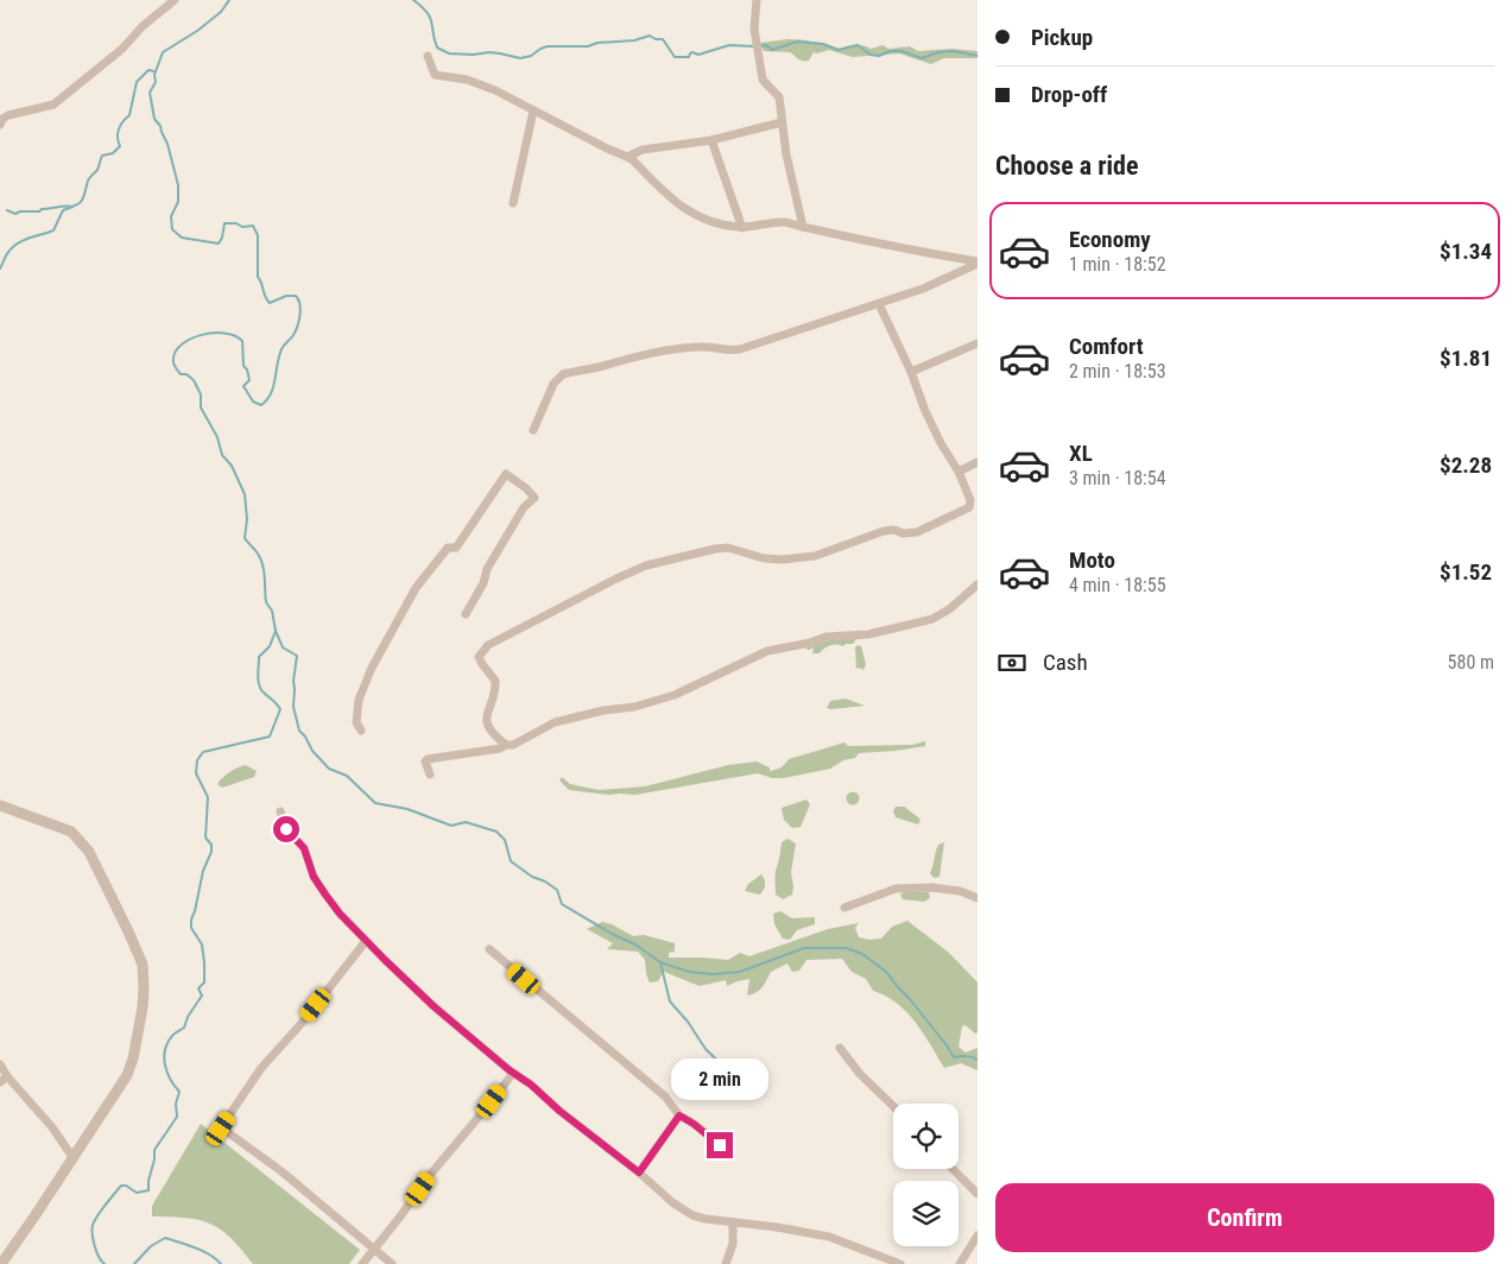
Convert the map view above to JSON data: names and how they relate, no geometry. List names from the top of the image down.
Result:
{
  "page": {
    "banner": ["Pickup", "Drop-off"],
    "heading": "Choose a ride",
    "list": [
      {
        "name": "Economy",
        "note": "1 min · 18:52",
        "value": "$1.34"
      },
      {
        "name": "Comfort",
        "note": "2 min · 18:53",
        "value": "$1.81"
      },
      {
        "name": "XL",
        "note": "3 min · 18:54",
        "value": "$2.28"
      },
      {
        "name": "Moto",
        "note": "4 min · 18:55",
        "value": "$1.52"
      }
    ],
    "pay": ["Cash", "580 m"],
    "bubble": "2 min",
    "buttons": "Confirm"
  }
}
